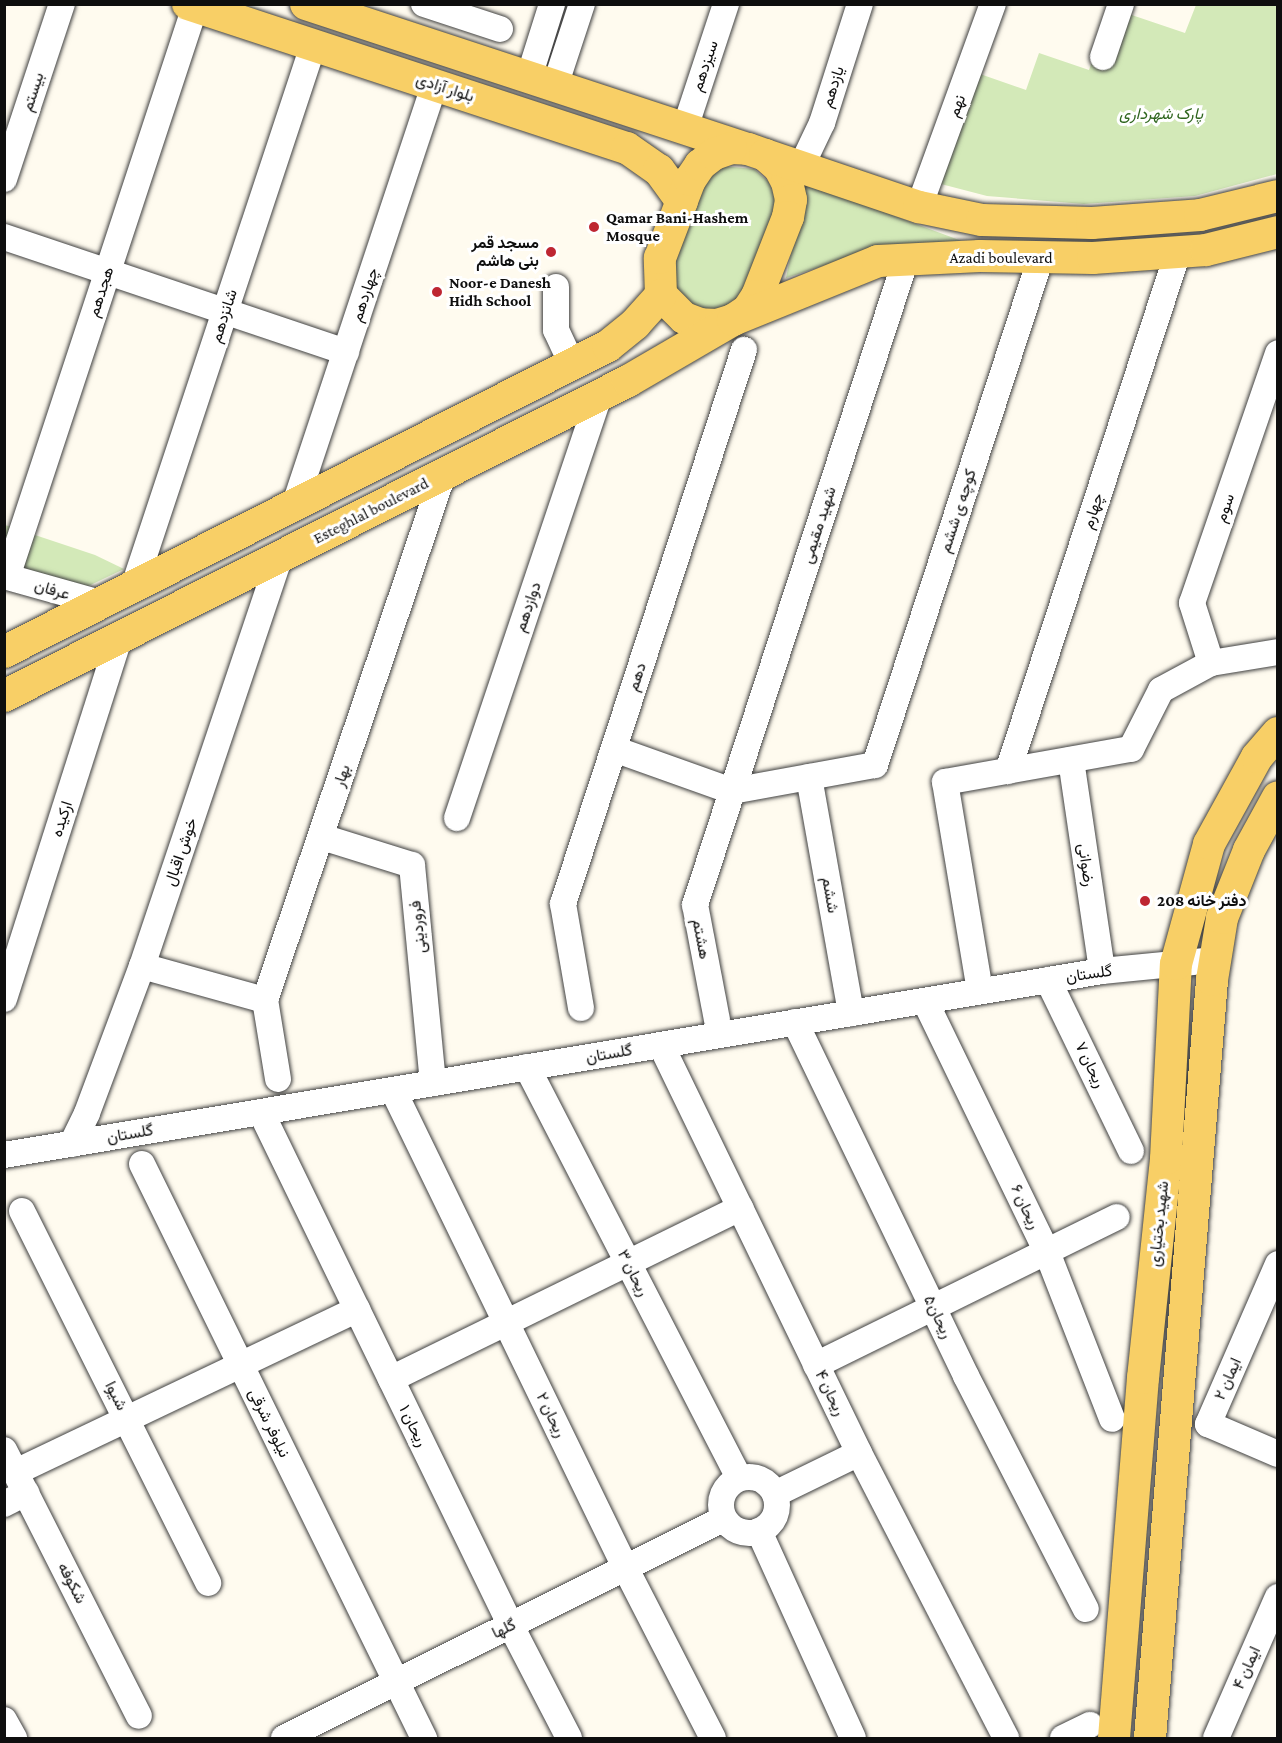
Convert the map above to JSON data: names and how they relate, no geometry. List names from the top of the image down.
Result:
{
  "streets": {
    "main road": [
      "بلوار آزادی",
      "Azadi boulevard",
      "Esteghlal boulevard",
      "شهید بختیاری"
    ],
    "street": [
      "سیزدهم",
      "یازدهم",
      "بیستم",
      "نهم",
      "هجدهم",
      "چهاردهم",
      "شانزدهم",
      "سوم",
      "کوچه ی ششم",
      "چهارم",
      "شهید مقیمی",
      "عرفان",
      "دوازدهم",
      "دهم",
      "بهار",
      "ارکیده",
      "خوش اقبال",
      "رضوانی",
      "ششم",
      "فروردینی",
      "هشتم",
      "گلستان",
      "ریحان ۷",
      "ریحان ۶",
      "ریحان ۳",
      "ریحان۵",
      "ایمان ۲",
      "ریحان ۴",
      "شیوا",
      "ریحان ۲",
      "نیلوفر شرقی",
      "ریحان ۱",
      "شکوفه",
      "گلها",
      "ایمان ۴"
    ]
  },
  "crossings": [
    ["بلوار آزادی", "Azadi boulevard"],
    ["بلوار آزادی", "هجدهم"],
    ["بلوار آزادی", "چهاردهم"],
    ["بلوار آزادی", "شانزدهم"],
    ["بلوار آزادی", "Esteghlal boulevard"],
    ["Azadi boulevard", "Esteghlal boulevard"],
    ["Azadi boulevard", "کوچه ی ششم"],
    ["Azadi boulevard", "چهارم"],
    ["Azadi boulevard", "شهید مقیمی"],
    ["هجدهم", "عرفان"],
    ["Esteghlal boulevard", "دوازدهم"],
    ["Esteghlal boulevard", "بهار"],
    ["Esteghlal boulevard", "ارکیده"],
    ["Esteghlal boulevard", "خوش اقبال"],
    ["کوچه ی ششم", "ششم"],
    ["شهید مقیمی", "هشتم"],
    ["بهار", "فروردینی"],
    ["خوش اقبال", "گلستان"],
    ["رضوانی", "گلستان"],
    ["ششم", "گلستان"],
    ["فروردینی", "گلستان"],
    ["گلستان", "ریحان ۷"],
    ["گلستان", "ریحان ۶"],
    ["گلستان", "شهید بختیاری"],
    ["گلستان", "ریحان ۳"],
    ["گلستان", "ریحان۵"],
    ["گلستان", "ریحان ۴"],
    ["گلستان", "ریحان ۲"],
    ["گلستان", "ریحان ۱"],
    ["ریحان ۳", "گلها"],
    ["ریحان ۲", "گلها"],
    ["نیلوفر شرقی", "گلها"],
    ["ریحان ۱", "گلها"]
  ],
  "parks": ["پارک شهرداری"],
  "places": [
    "Qamar Bani-Hashem Mosque",
    "مسجد قمر بنی هاشم",
    "Noor-e Danesh Hidh School",
    "دفتر خانه 208"
  ]
}
